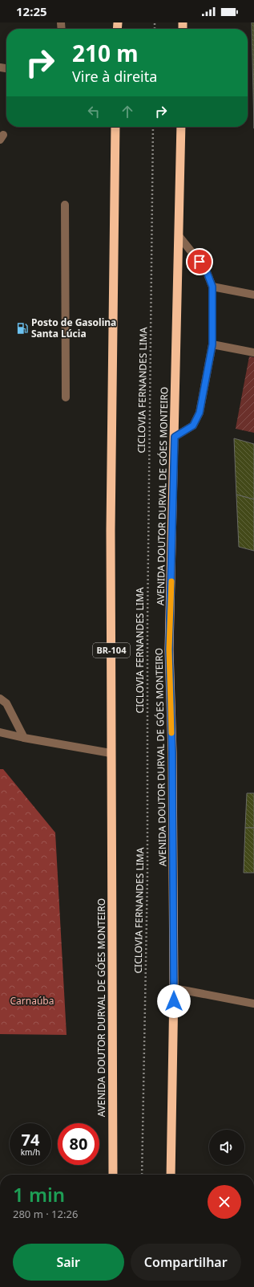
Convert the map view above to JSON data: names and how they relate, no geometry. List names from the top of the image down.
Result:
{
  "streets": {
    "highway": ["AVENIDA DOUTOR DURVAL DE GÓES MONTEIRO", "BR-104"],
    "path": ["CICLOVIA FERNANDES LIMA"]
  },
  "parks": ["Carnaúba"],
  "places": {
    "fuel station": ["Posto de Gasolina Santa Lúcia"]
  },
  "page": {
    "status": "12:25",
    "turn": ["210 m", "Vire à direita"],
    "speed": "74 km/h",
    "limit": "80",
    "heading": ["1 min", "280 m · 12:26"],
    "buttons": ["Sair", "Compartilhar"]
  }
}
